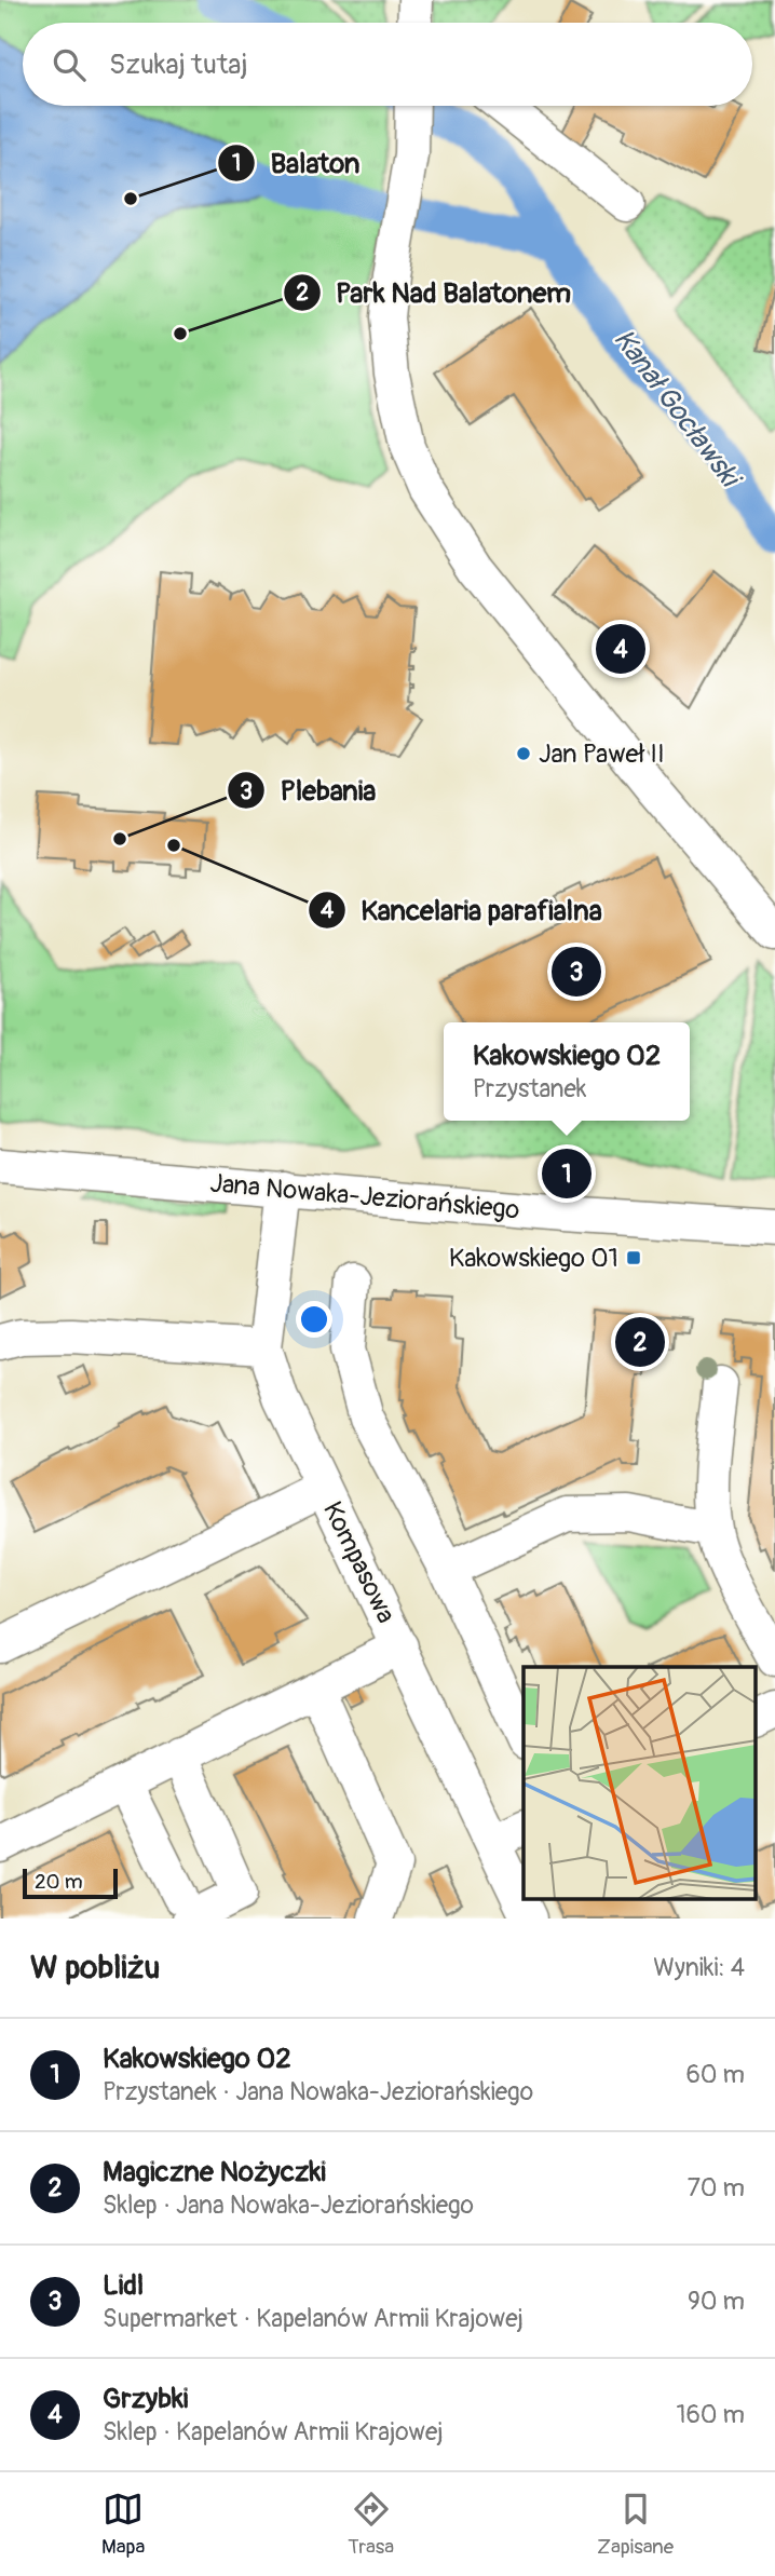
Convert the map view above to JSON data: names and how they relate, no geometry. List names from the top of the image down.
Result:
{
  "streets": {
    "street": ["Jana Nowaka-Jeziorańskiego", "Kompasowa"]
  },
  "crossings": [
    ["Jana Nowaka-Jeziorańskiego", "Kompasowa"]
  ],
  "water": ["Kanał Gocławski"],
  "places": {
    "other": [
      "Balaton",
      "Park Nad Balatonem",
      "Jan Paweł II",
      "Plebania",
      "Kancelaria parafialna"
    ],
    "transit": ["Kakowskiego 01"]
  },
  "scale_bar": "20 m",
  "page": {
    "search": "Szukaj tutaj",
    "pins": [
      "4",
      "3",
      "1",
      "2"
    ],
    "popup": ["Kakowskiego 02", "Przystanek"],
    "scale": "20 m",
    "heading": ["W pobliżu", "Wyniki: 4"],
    "list": [
      {
        "mark": "1",
        "name": "Kakowskiego 02",
        "note": "Przystanek · Jana Nowaka-Jeziorańskiego",
        "value": "60 m"
      },
      {
        "mark": "2",
        "name": "Magiczne Nożyczki",
        "note": "Sklep · Jana Nowaka-Jeziorańskiego",
        "value": "70 m"
      },
      {
        "mark": "3",
        "name": "Lidl",
        "note": "Supermarket · Kapelanów Armii Krajowej",
        "value": "90 m"
      },
      {
        "mark": "4",
        "name": "Grzybki",
        "note": "Sklep · Kapelanów Armii Krajowej",
        "value": "160 m"
      }
    ],
    "nav": ["Mapa", "Trasa", "Zapisane"]
  }
}
